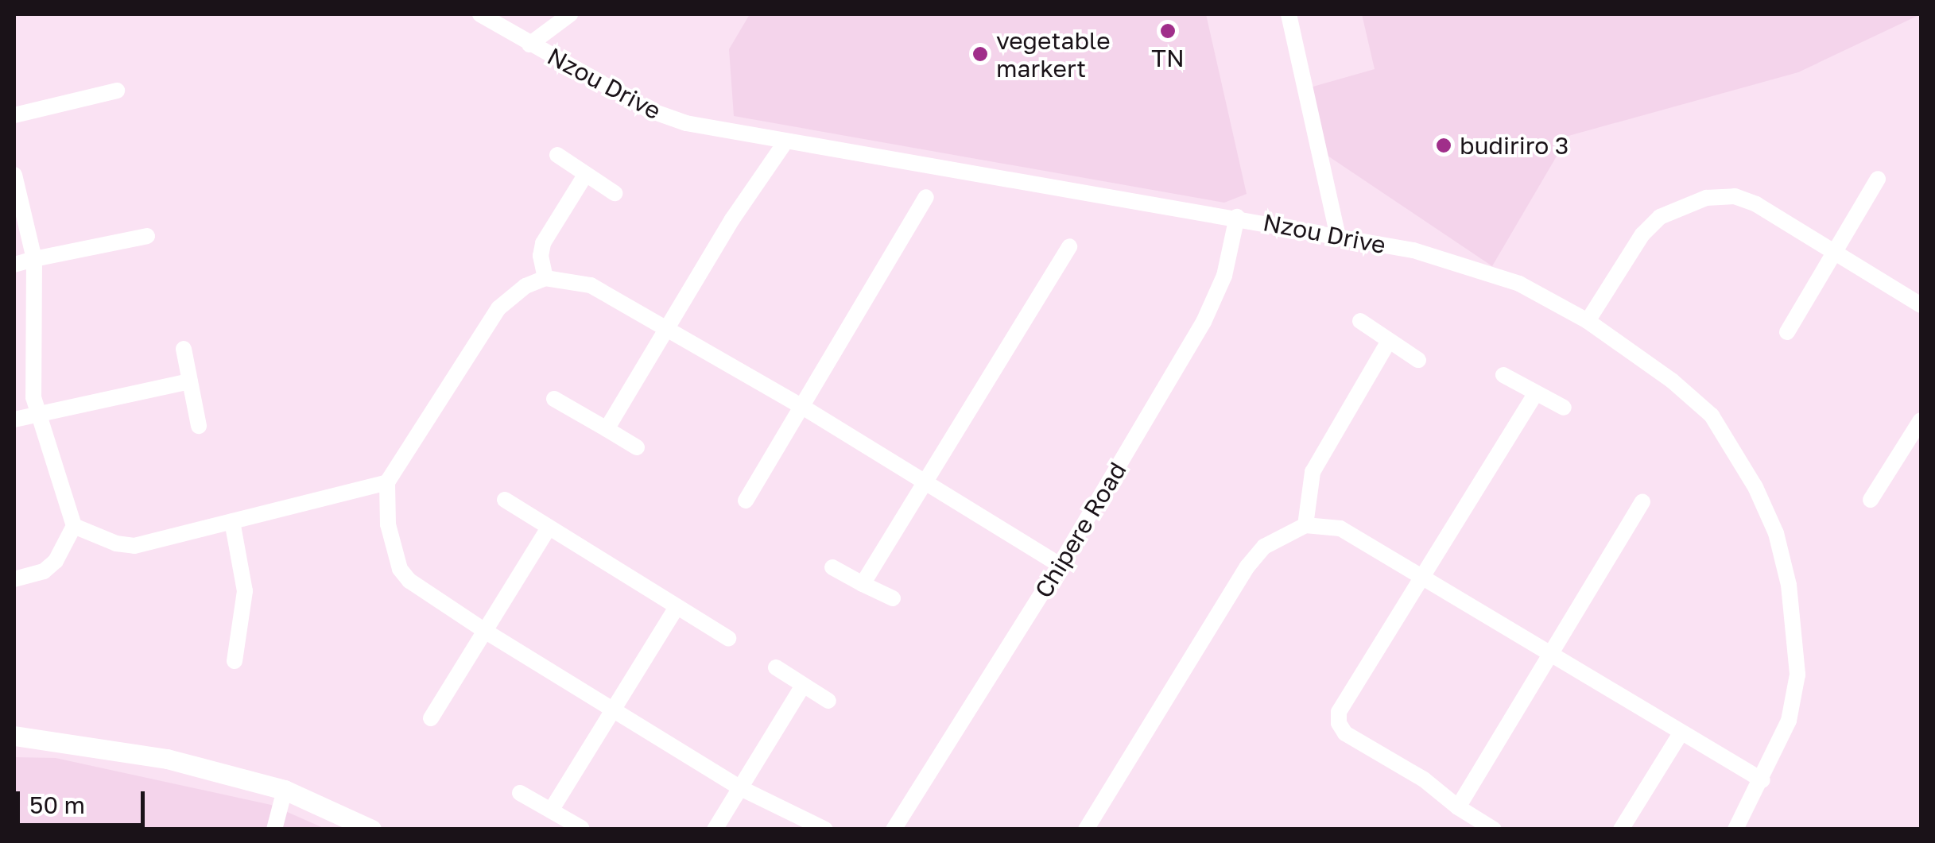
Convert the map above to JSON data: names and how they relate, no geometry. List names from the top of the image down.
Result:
{
  "streets": {
    "street": ["Nzou Drive", "Chipere Road"]
  },
  "crossings": [
    ["Nzou Drive", "Chipere Road"]
  ],
  "places": ["TN", "vegetable markert", "budiriro 3"],
  "scale_bar": "50 m"
}
